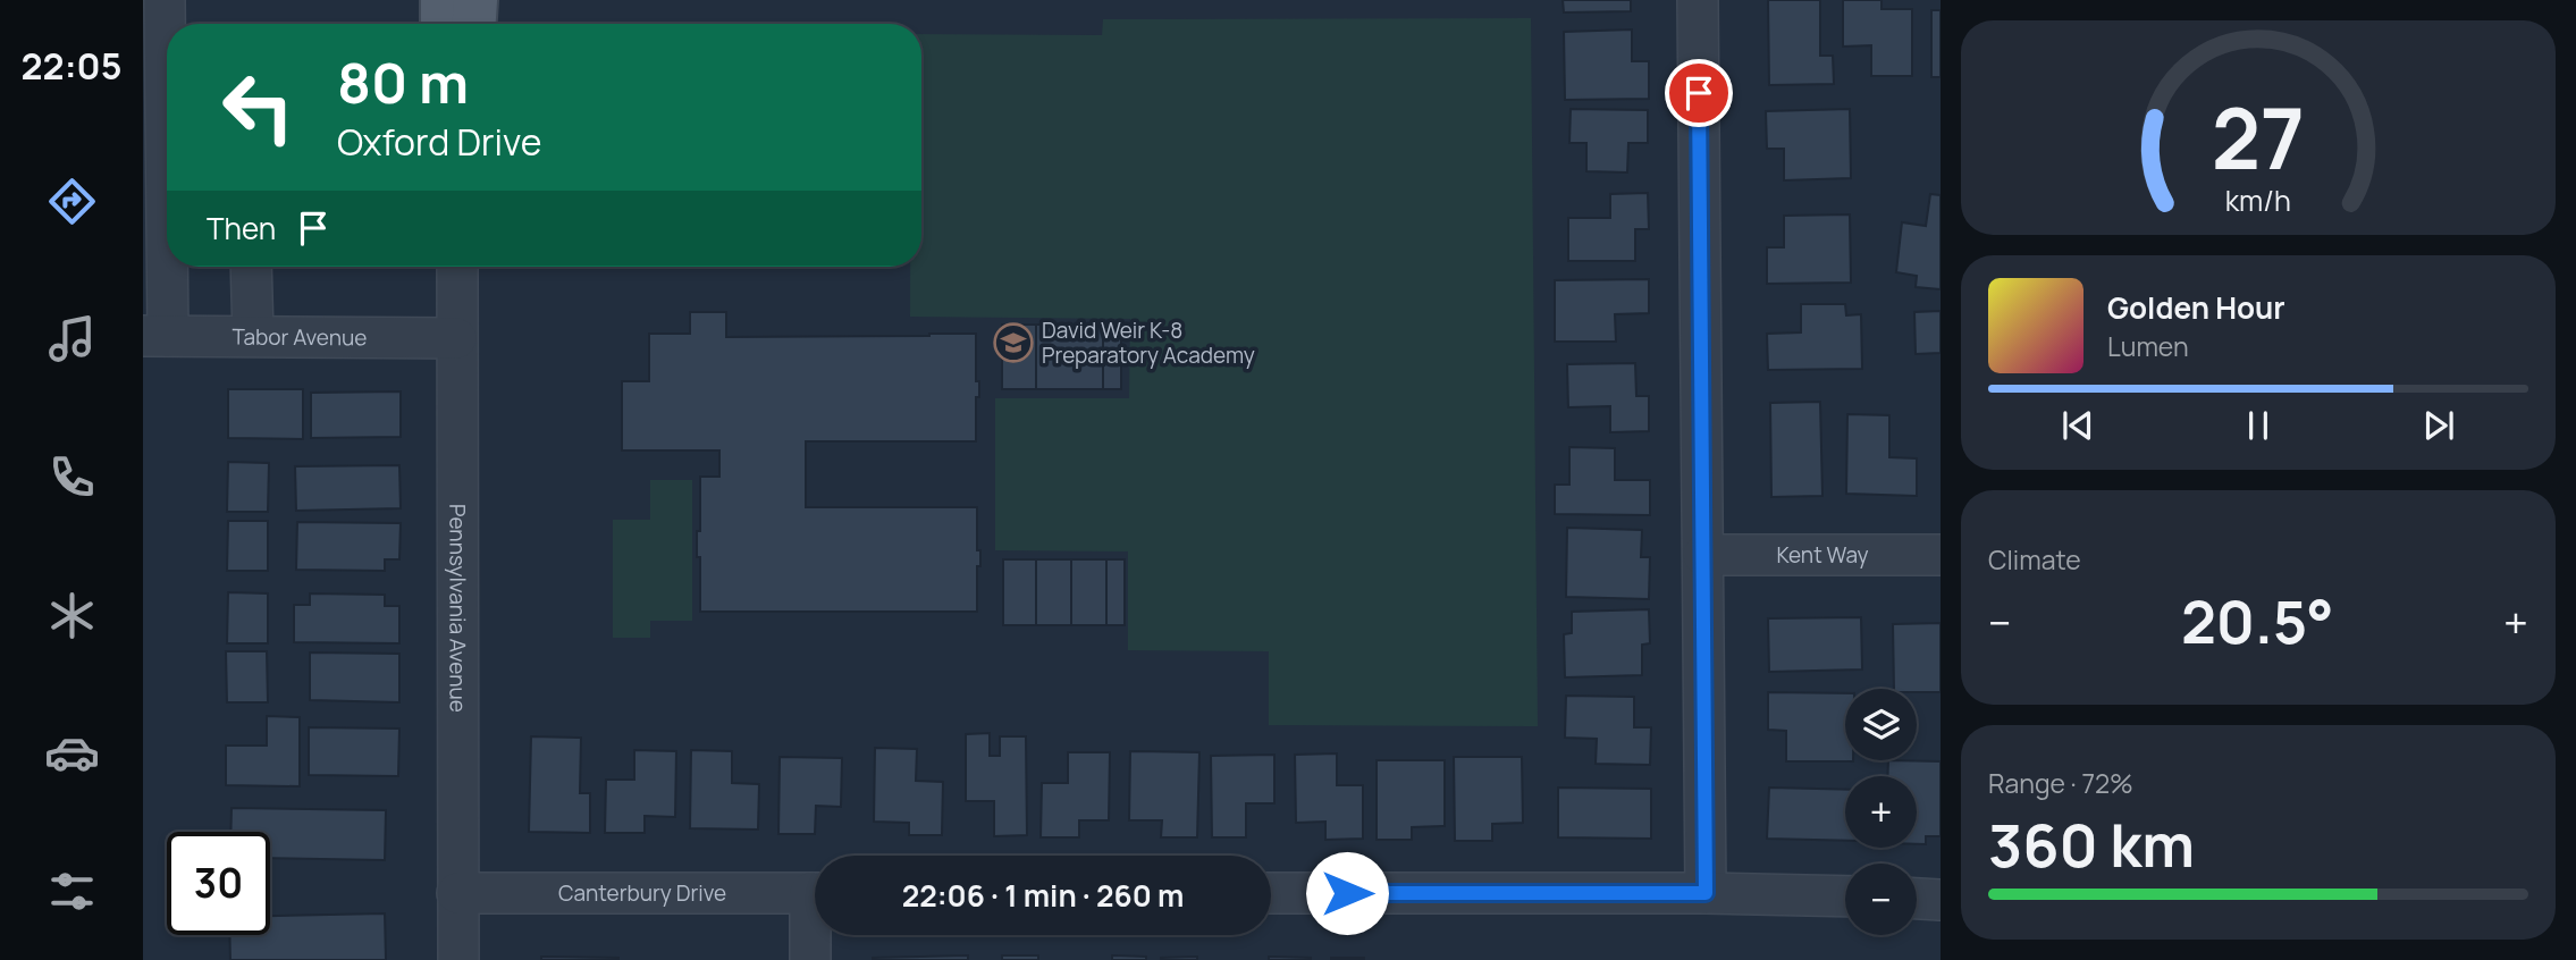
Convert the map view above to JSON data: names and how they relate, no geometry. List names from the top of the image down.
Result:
{
  "streets": {
    "street": [
      "Tabor Avenue",
      "Kent Way",
      "Pennsylvania Avenue",
      "Canterbury Drive"
    ]
  },
  "crossings": [
    ["Tabor Avenue", "Pennsylvania Avenue"],
    ["Pennsylvania Avenue", "Canterbury Drive"]
  ],
  "places": {
    "school or university": ["David Weir K-8 Preparatory Academy"]
  },
  "page": {
    "tabs": "22:05",
    "turn": ["80 m", "Oxford Drive"],
    "then": "Then",
    "song": ["Golden Hour", "Lumen"],
    "tile": [
      "Climate",
      ["Range · 72%", "360 km"]
    ],
    "heat": ["−", "20.5°", "+"],
    "map_buttons": ["+", "−"],
    "limit": "30",
    "trip": "22:06 · 1 min · 260 m",
    "gauge": ["27", "km/h"]
  }
}
